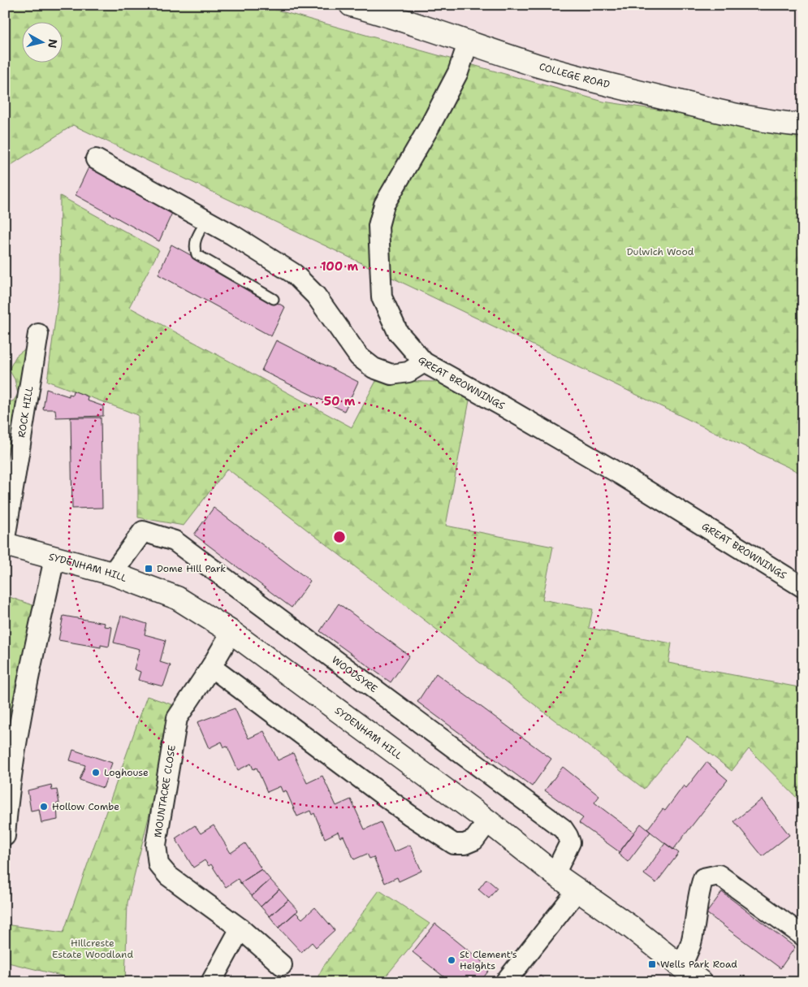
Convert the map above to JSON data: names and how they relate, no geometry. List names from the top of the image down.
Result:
{
  "streets": {
    "street": [
      "COLLEGE ROAD",
      "GREAT BROWNINGS",
      "ROCK HILL",
      "SYDENHAM HILL",
      "WOODSYRE",
      "MOUNTACRE CLOSE"
    ]
  },
  "crossings": [
    ["COLLEGE ROAD", "GREAT BROWNINGS"],
    ["SYDENHAM HILL", "WOODSYRE"],
    ["SYDENHAM HILL", "MOUNTACRE CLOSE"]
  ],
  "parks": ["Dulwich Wood", "Hillcreste Estate Woodland"],
  "places": {
    "transit": ["Dome Hill Park", "Wells Park Road"],
    "other": ["Loghouse", "Hollow Combe", "St Clement's Heights"]
  },
  "north": "right",
  "rings": ["100 m", "50 m"]
}
